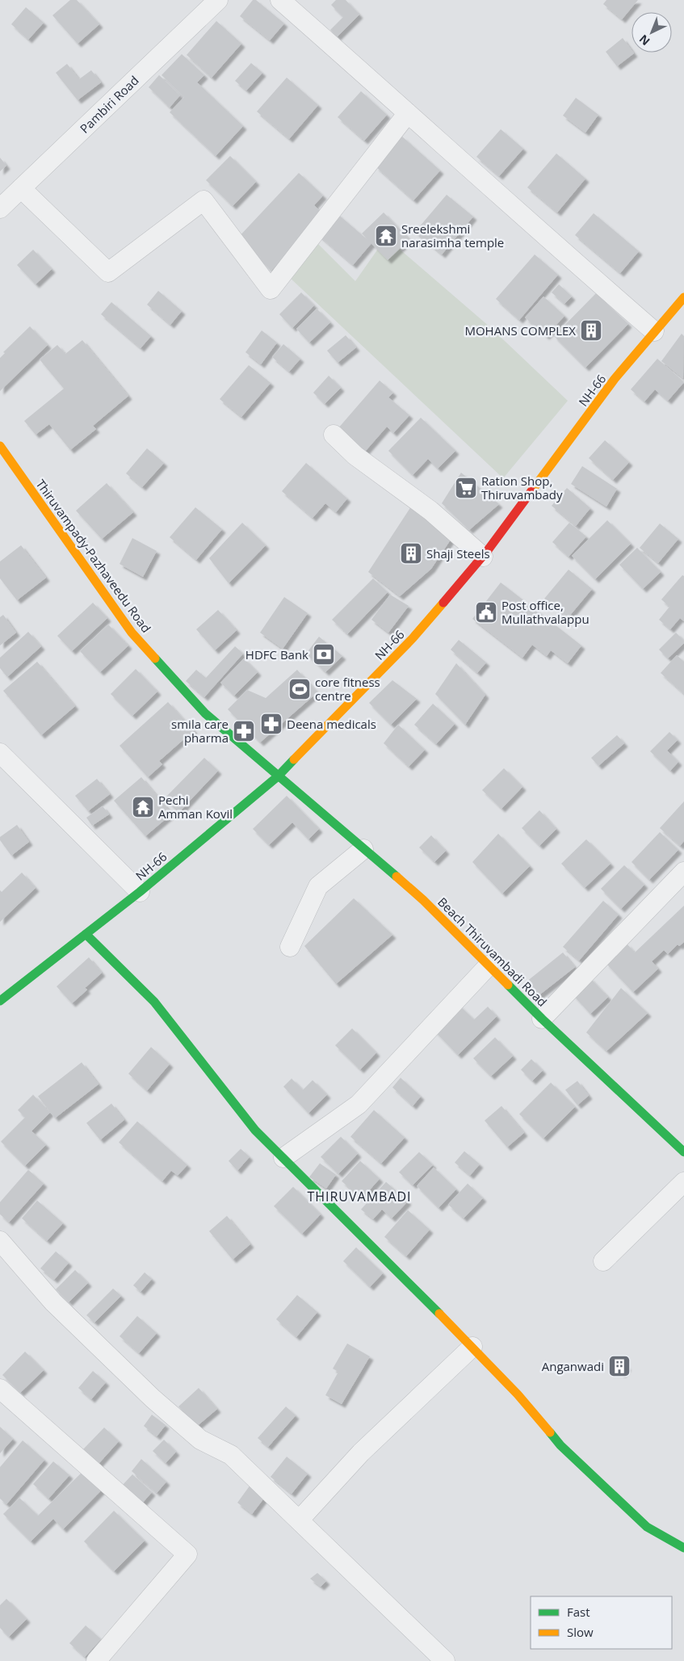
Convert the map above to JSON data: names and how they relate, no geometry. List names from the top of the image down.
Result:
{
  "streets": {
    "main road": ["NH-66", "Thiruvampady-Pazhaveedu Road", "Beach Thiruvambadi Road"],
    "street": ["Pambiri Road"]
  },
  "crossings": [
    ["NH-66", "Thiruvampady-Pazhaveedu Road"],
    ["NH-66", "Beach Thiruvambadi Road"],
    ["Thiruvampady-Pazhaveedu Road", "Beach Thiruvambadi Road"]
  ],
  "districts": ["THIRUVAMBADI"],
  "places": {
    "temple": ["Sreelekshmi narasimha temple", "Pechi Amman Kovil"],
    "building": ["MOHANS COMPLEX", "Shaji Steels", "Anganwadi"],
    "supermarket": ["Ration Shop, Thiruvambady"],
    "public building": ["Post office, Mullathvalappu"],
    "bank": ["HDFC Bank"],
    "sports": ["core fitness centre"],
    "pharmacy": ["Deena medicals", "smila care pharma"]
  },
  "legend": ["Fast", "Slow"],
  "north": "bottom left"
}
